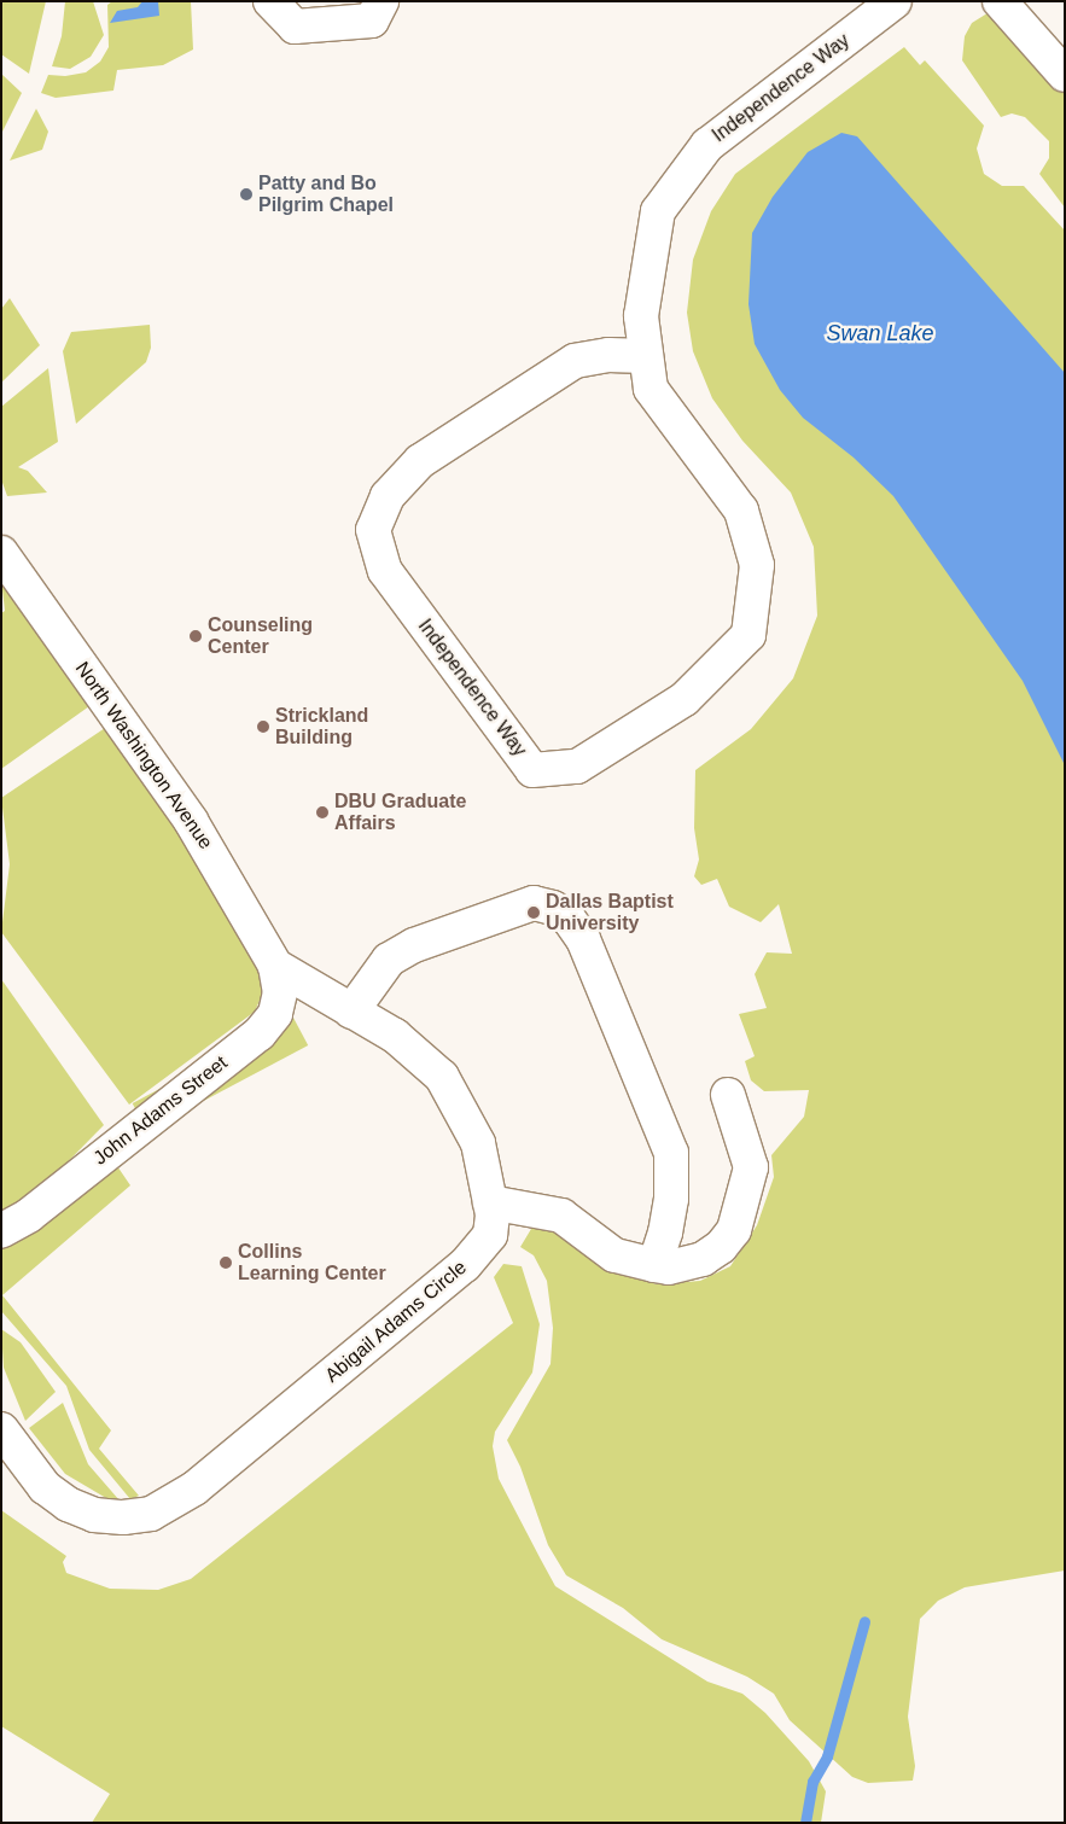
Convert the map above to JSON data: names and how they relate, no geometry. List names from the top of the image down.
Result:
{
  "streets": {
    "street": [
      "Independence Way",
      "North Washington Avenue",
      "John Adams Street",
      "Abigail Adams Circle"
    ]
  },
  "crossings": [
    ["North Washington Avenue", "John Adams Street"],
    ["North Washington Avenue", "Abigail Adams Circle"],
    ["John Adams Street", "Abigail Adams Circle"]
  ],
  "water": ["Swan Lake"],
  "places": [
    "Patty and Bo Pilgrim Chapel",
    "Counseling Center",
    "Strickland Building",
    "DBU Graduate Affairs",
    "Dallas Baptist University",
    "Collins Learning Center"
  ]
}
